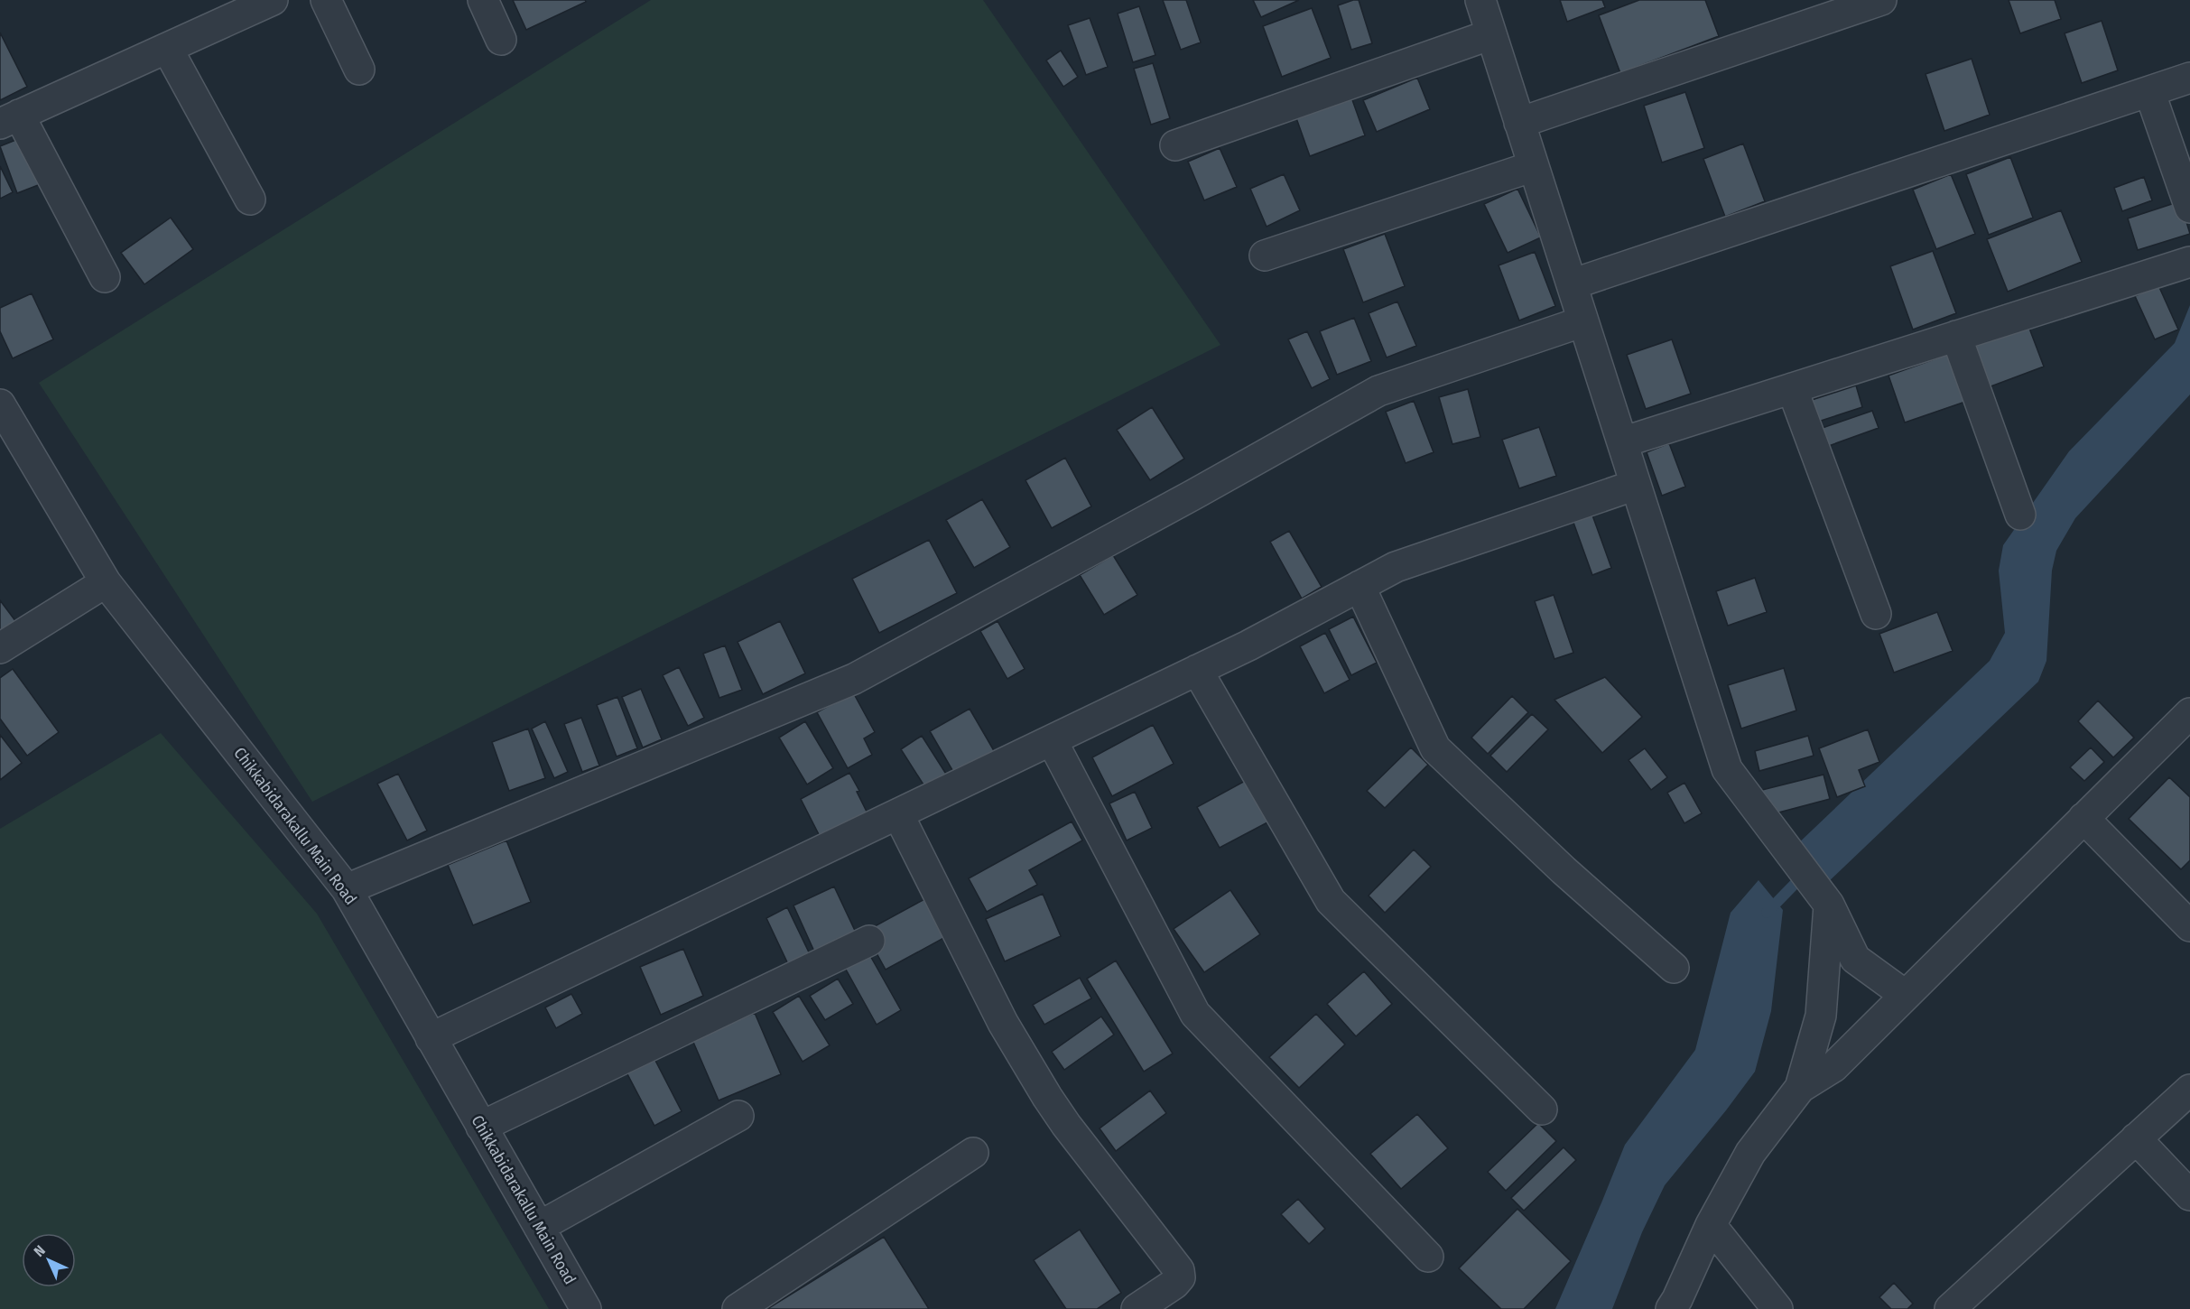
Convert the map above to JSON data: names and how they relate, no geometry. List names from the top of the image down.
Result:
{
  "streets": {
    "street": ["Chikkabidarakallu Main Road"]
  },
  "north": "top left"
}
